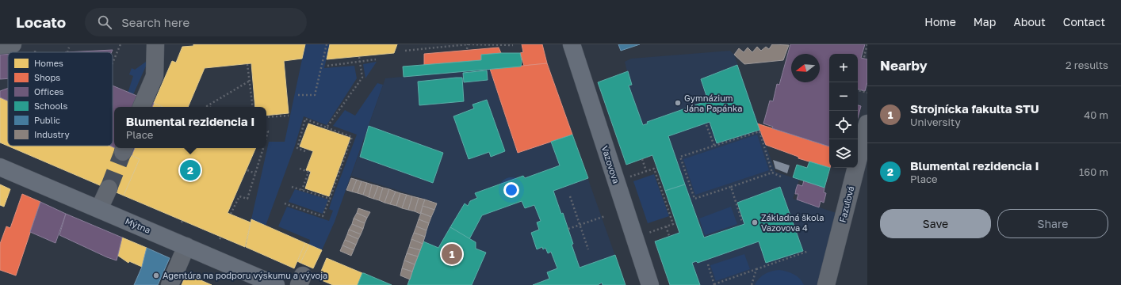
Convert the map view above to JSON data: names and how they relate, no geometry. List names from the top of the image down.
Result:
{
  "streets": {
    "main road": ["Vazovova", "Mýtna"],
    "street": ["Fazuľová"]
  },
  "places": ["Gymnázium Jána Papánka", "Základná škola Vazovova 4", "Agentúra na podporu výskumu a vývoja"],
  "legend": [
    "Homes",
    "Shops",
    "Offices",
    "Schools",
    "Public",
    "Industry"
  ],
  "north": "left",
  "page": {
    "header": "Locato",
    "search": "Search here",
    "nav": [
      "Home",
      "Map",
      "About",
      "Contact"
    ],
    "heading": ["Nearby", "2 results"],
    "map_buttons": ["+", "−"],
    "list": [
      {
        "mark": "1",
        "name": "Strojnícka fakulta STU",
        "note": "University",
        "value": "40 m"
      },
      {
        "mark": "2",
        "name": "Blumental rezidencia I",
        "note": "Place",
        "value": "160 m"
      }
    ],
    "popup": ["Blumental rezidencia I", "Place"],
    "pins": ["2", "1"],
    "buttons": ["Save", "Share"]
  }
}
